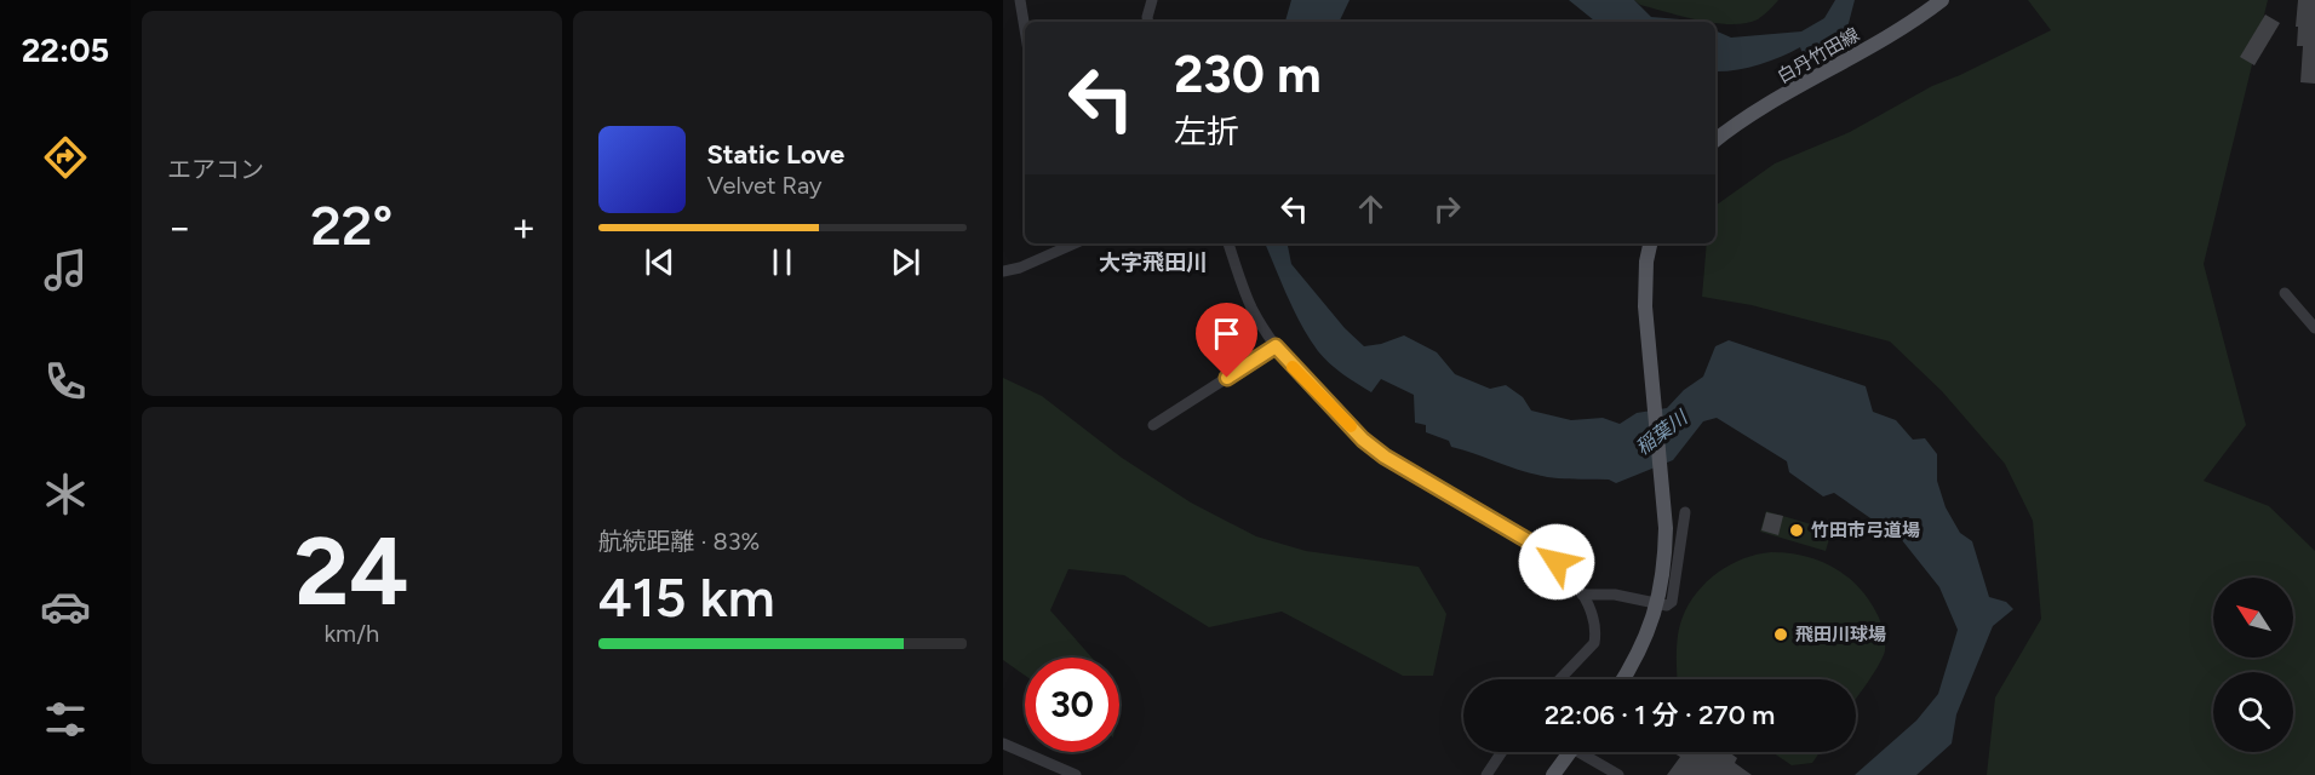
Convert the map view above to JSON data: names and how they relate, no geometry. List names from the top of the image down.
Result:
{
  "streets": {
    "main road": ["白丹竹田線"]
  },
  "districts": ["大字飛田川"],
  "water": ["稲葉川"],
  "places": ["竹田市弓道場", "飛田川球場"],
  "north": "top left",
  "page": {
    "tabs": "22:05",
    "tile": [
      "エアコン",
      ["24", "km/h"],
      ["航続距離 · 83%", "415 km"]
    ],
    "turn": ["230 m", "左折"],
    "song": ["Static Love", "Velvet Ray"],
    "heat": ["−", "22°", "+"],
    "limit": "30",
    "trip": "22:06 · 1 分 · 270 m"
  }
}
